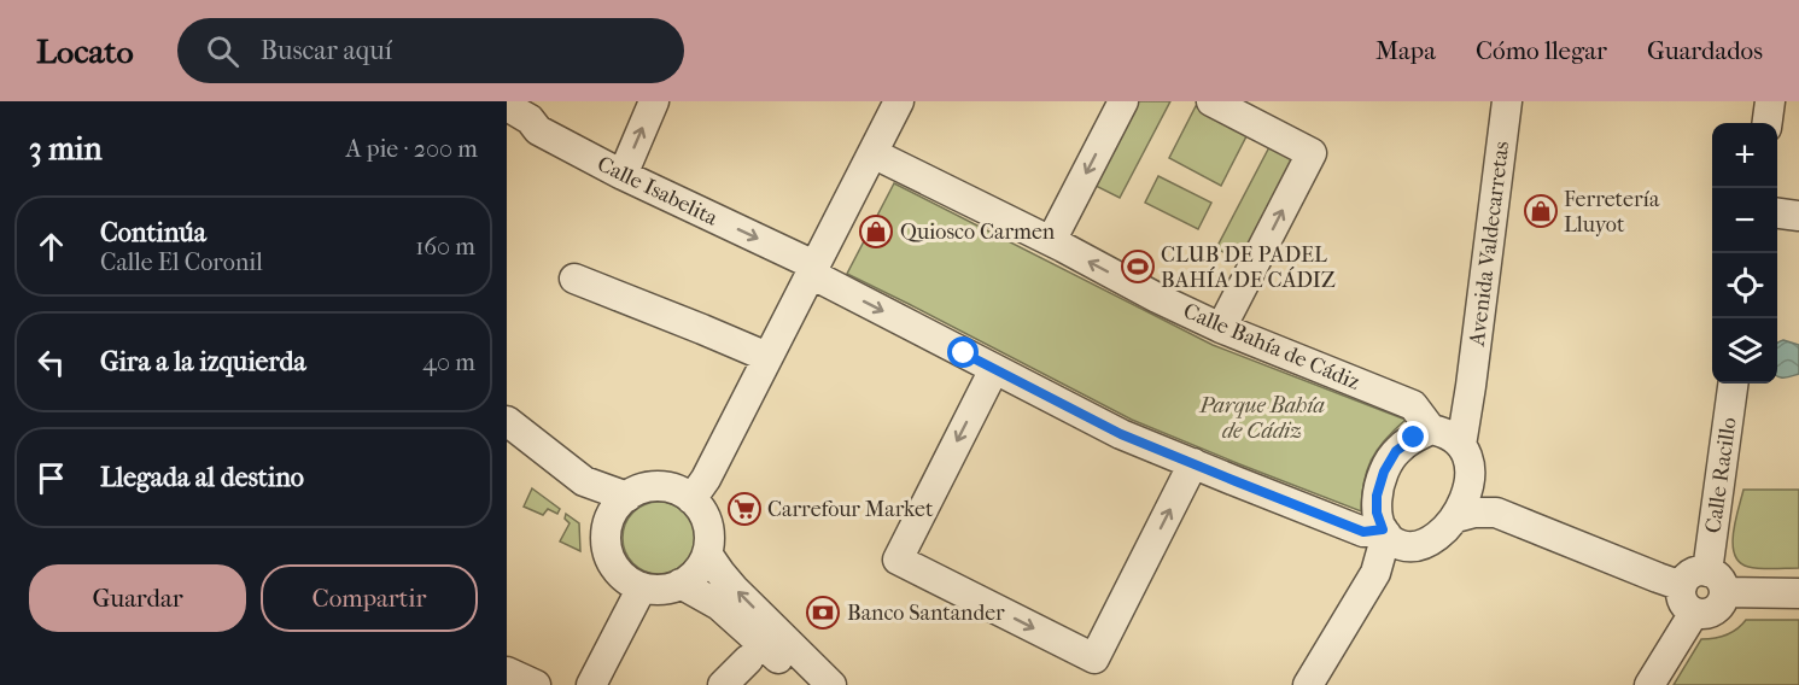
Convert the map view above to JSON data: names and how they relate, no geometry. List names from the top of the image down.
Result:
{
  "streets": {
    "street": [
      "Calle Isabelita",
      "Avenida Valdecarretas",
      "Calle Bahía de Cádiz",
      "Calle Racillo"
    ]
  },
  "crossings": [
    ["Calle Isabelita", "Avenida Valdecarretas"],
    ["Calle Isabelita", "Calle Bahía de Cádiz"],
    ["Avenida Valdecarretas", "Calle Bahía de Cádiz"]
  ],
  "parks": ["Parque Bahía de Cádiz"],
  "places": {
    "shop": ["Ferretería Lluyot", "Quiosco Carmen"],
    "sports": ["CLUB DE PADEL BAHÍA DE CÁDIZ"],
    "supermarket": ["Carrefour Market"],
    "bank": ["Banco Santander"]
  },
  "page": {
    "header": "Locato",
    "search": "Buscar aquí",
    "nav": ["Mapa", "Cómo llegar", "Guardados"],
    "heading": ["3 min", "A pie · 200 m"],
    "map_buttons": ["+", "−"],
    "list": [
      ["Continúa", "Calle El Coronil", "160 m"],
      ["Gira a la izquierda", "40 m"],
      "Llegada al destino"
    ],
    "buttons": ["Guardar", "Compartir"]
  }
}
